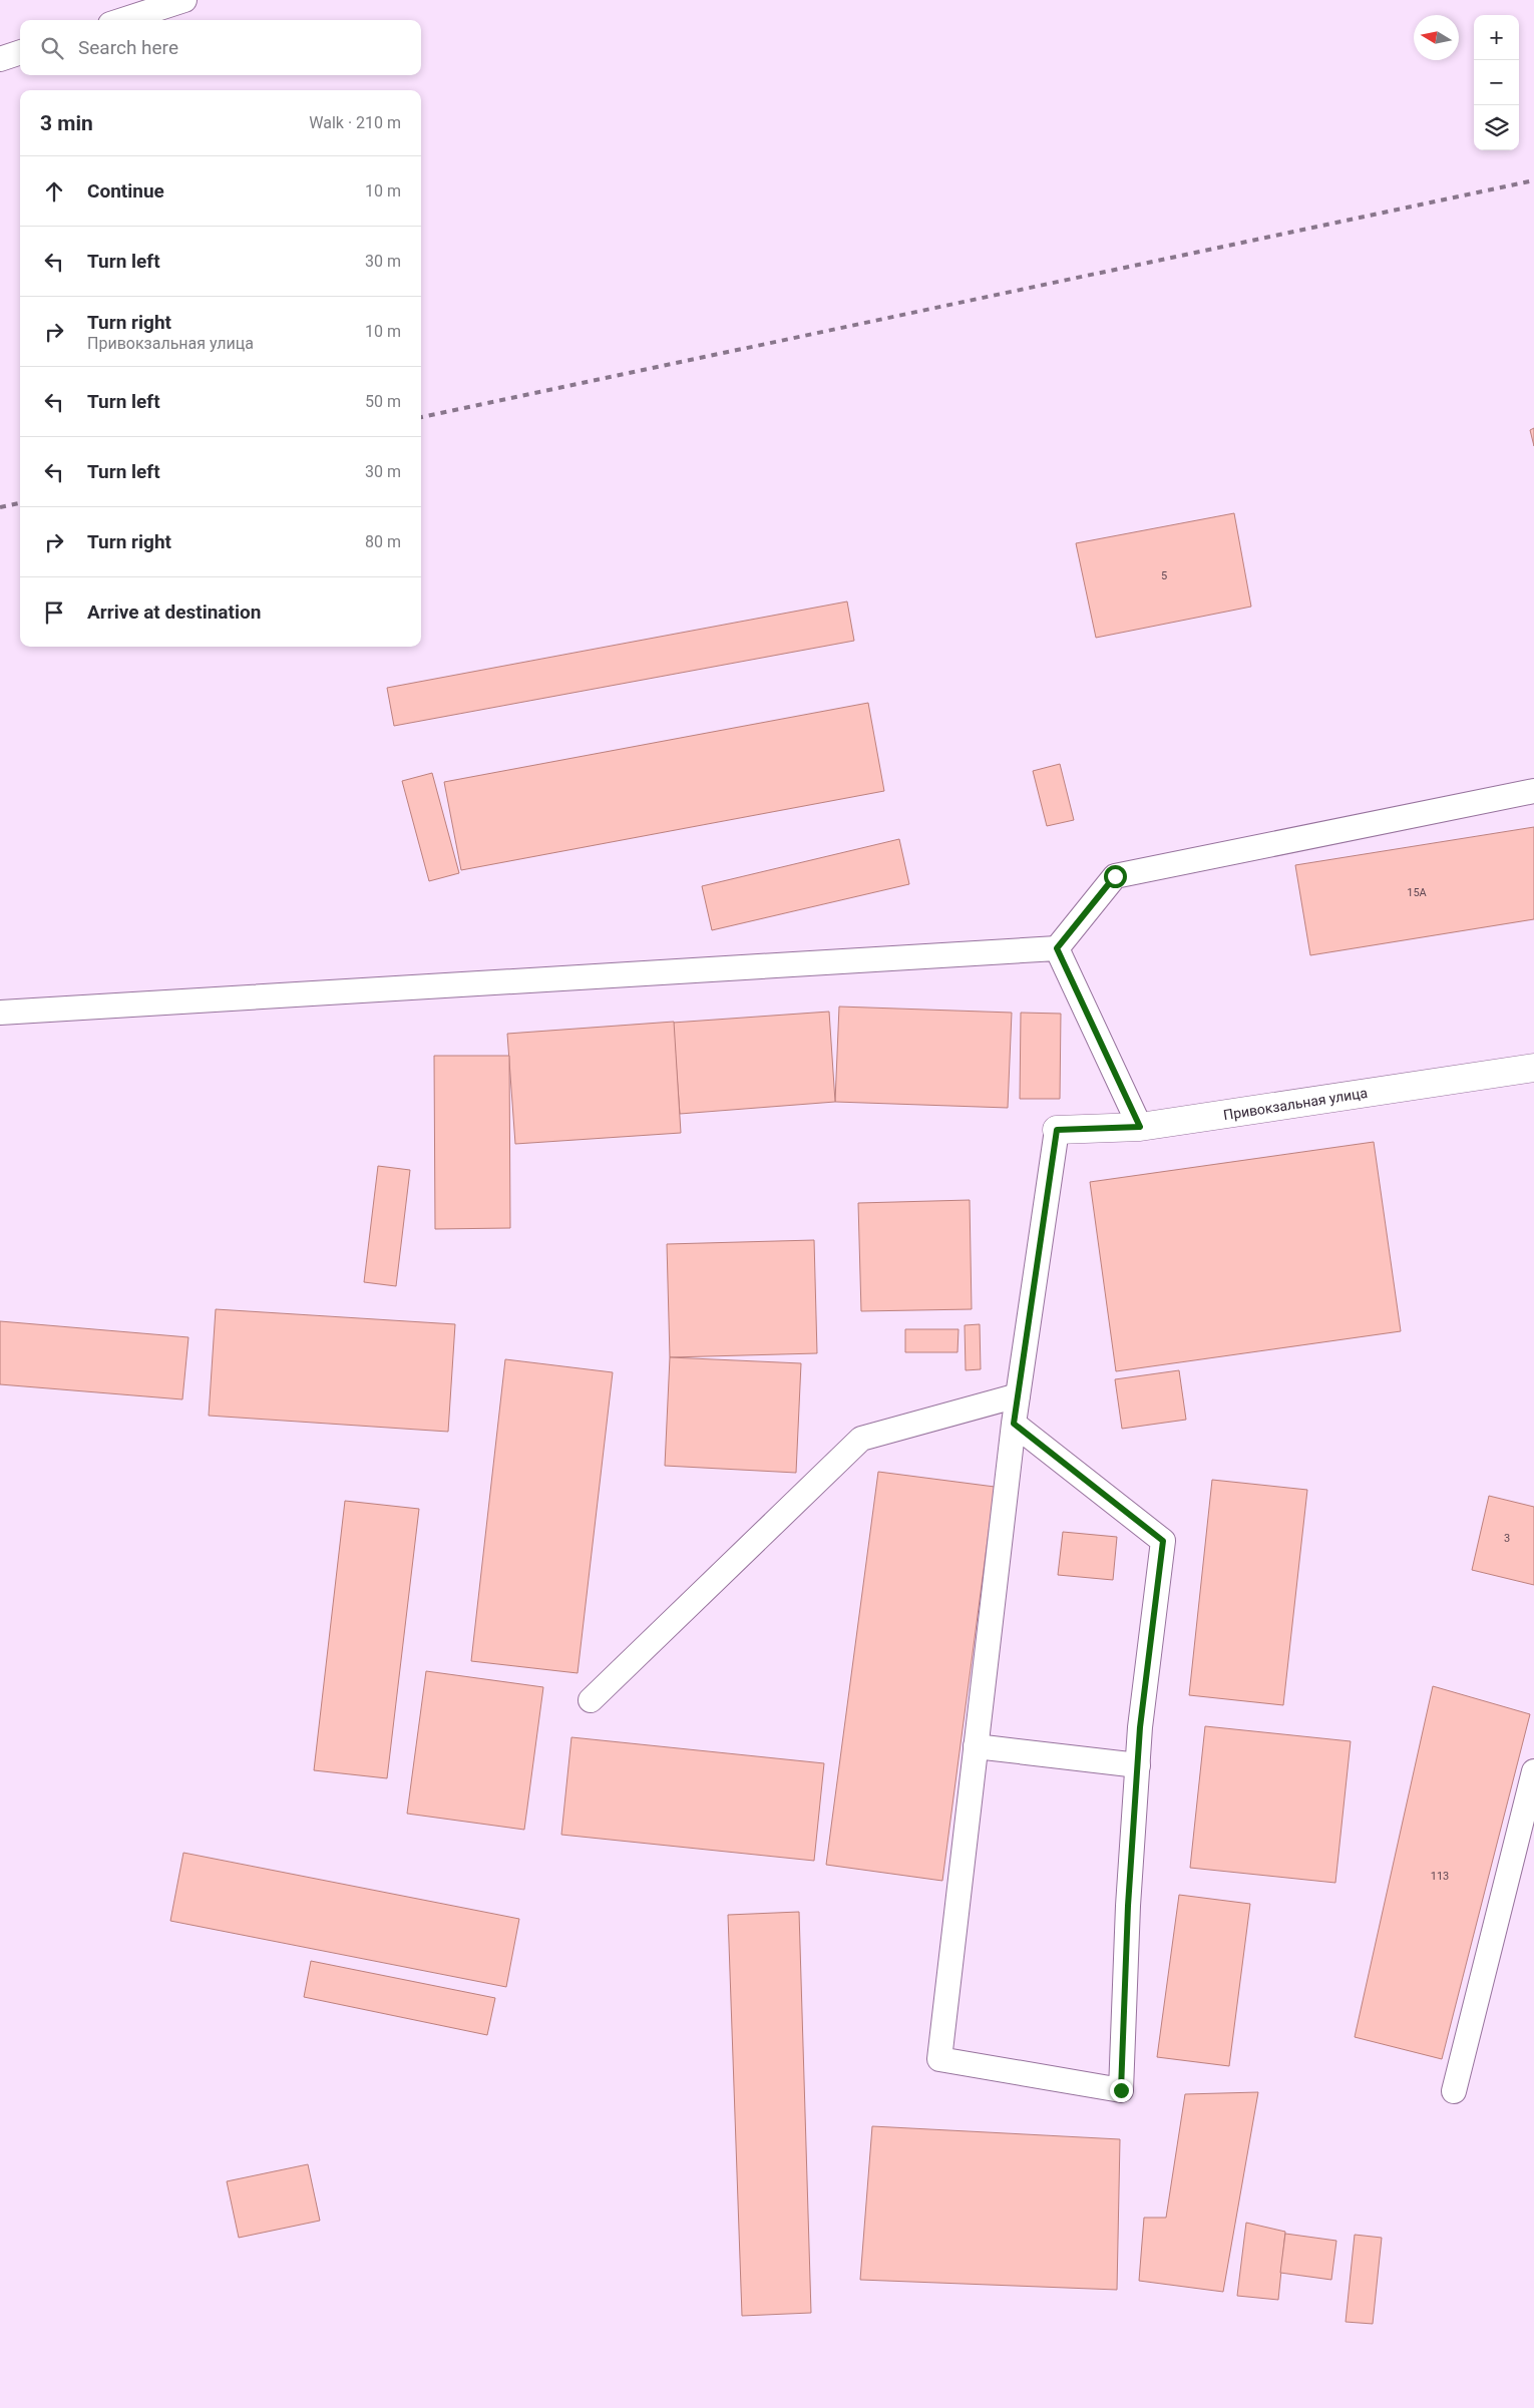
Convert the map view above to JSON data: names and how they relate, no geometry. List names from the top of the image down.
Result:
{
  "streets": {
    "street": ["Привокзальная улица"]
  },
  "house_numbers": [
    "5",
    "15А",
    "3",
    "113"
  ],
  "north": "left",
  "page": {
    "map_buttons": ["+", "−"],
    "search": "Search here",
    "heading": ["3 min", "Walk · 210 m"],
    "list": [
      ["Continue", "10 m"],
      ["Turn left", "30 m"],
      ["Turn right", "Привокзальная улица", "10 m"],
      ["Turn left", "50 m"],
      ["Turn left", "30 m"],
      ["Turn right", "80 m"],
      "Arrive at destination"
    ]
  }
}
